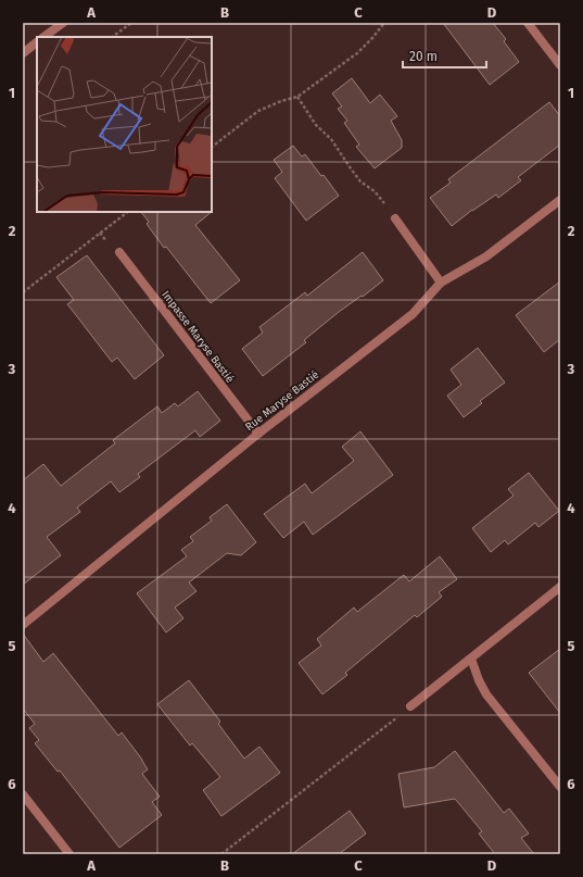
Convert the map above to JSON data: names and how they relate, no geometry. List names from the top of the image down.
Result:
{
  "streets": {
    "street": ["Impasse Maryse Bastié", "Rue Maryse Bastié"]
  },
  "crossings": [
    ["Impasse Maryse Bastié", "Rue Maryse Bastié"]
  ],
  "scale_bar": "20 m",
  "grid": {
    "columns": [
      "A",
      "B",
      "C",
      "D"
    ],
    "rows": [
      "1",
      "2",
      "3",
      "4",
      "5",
      "6"
    ]
  }
}
